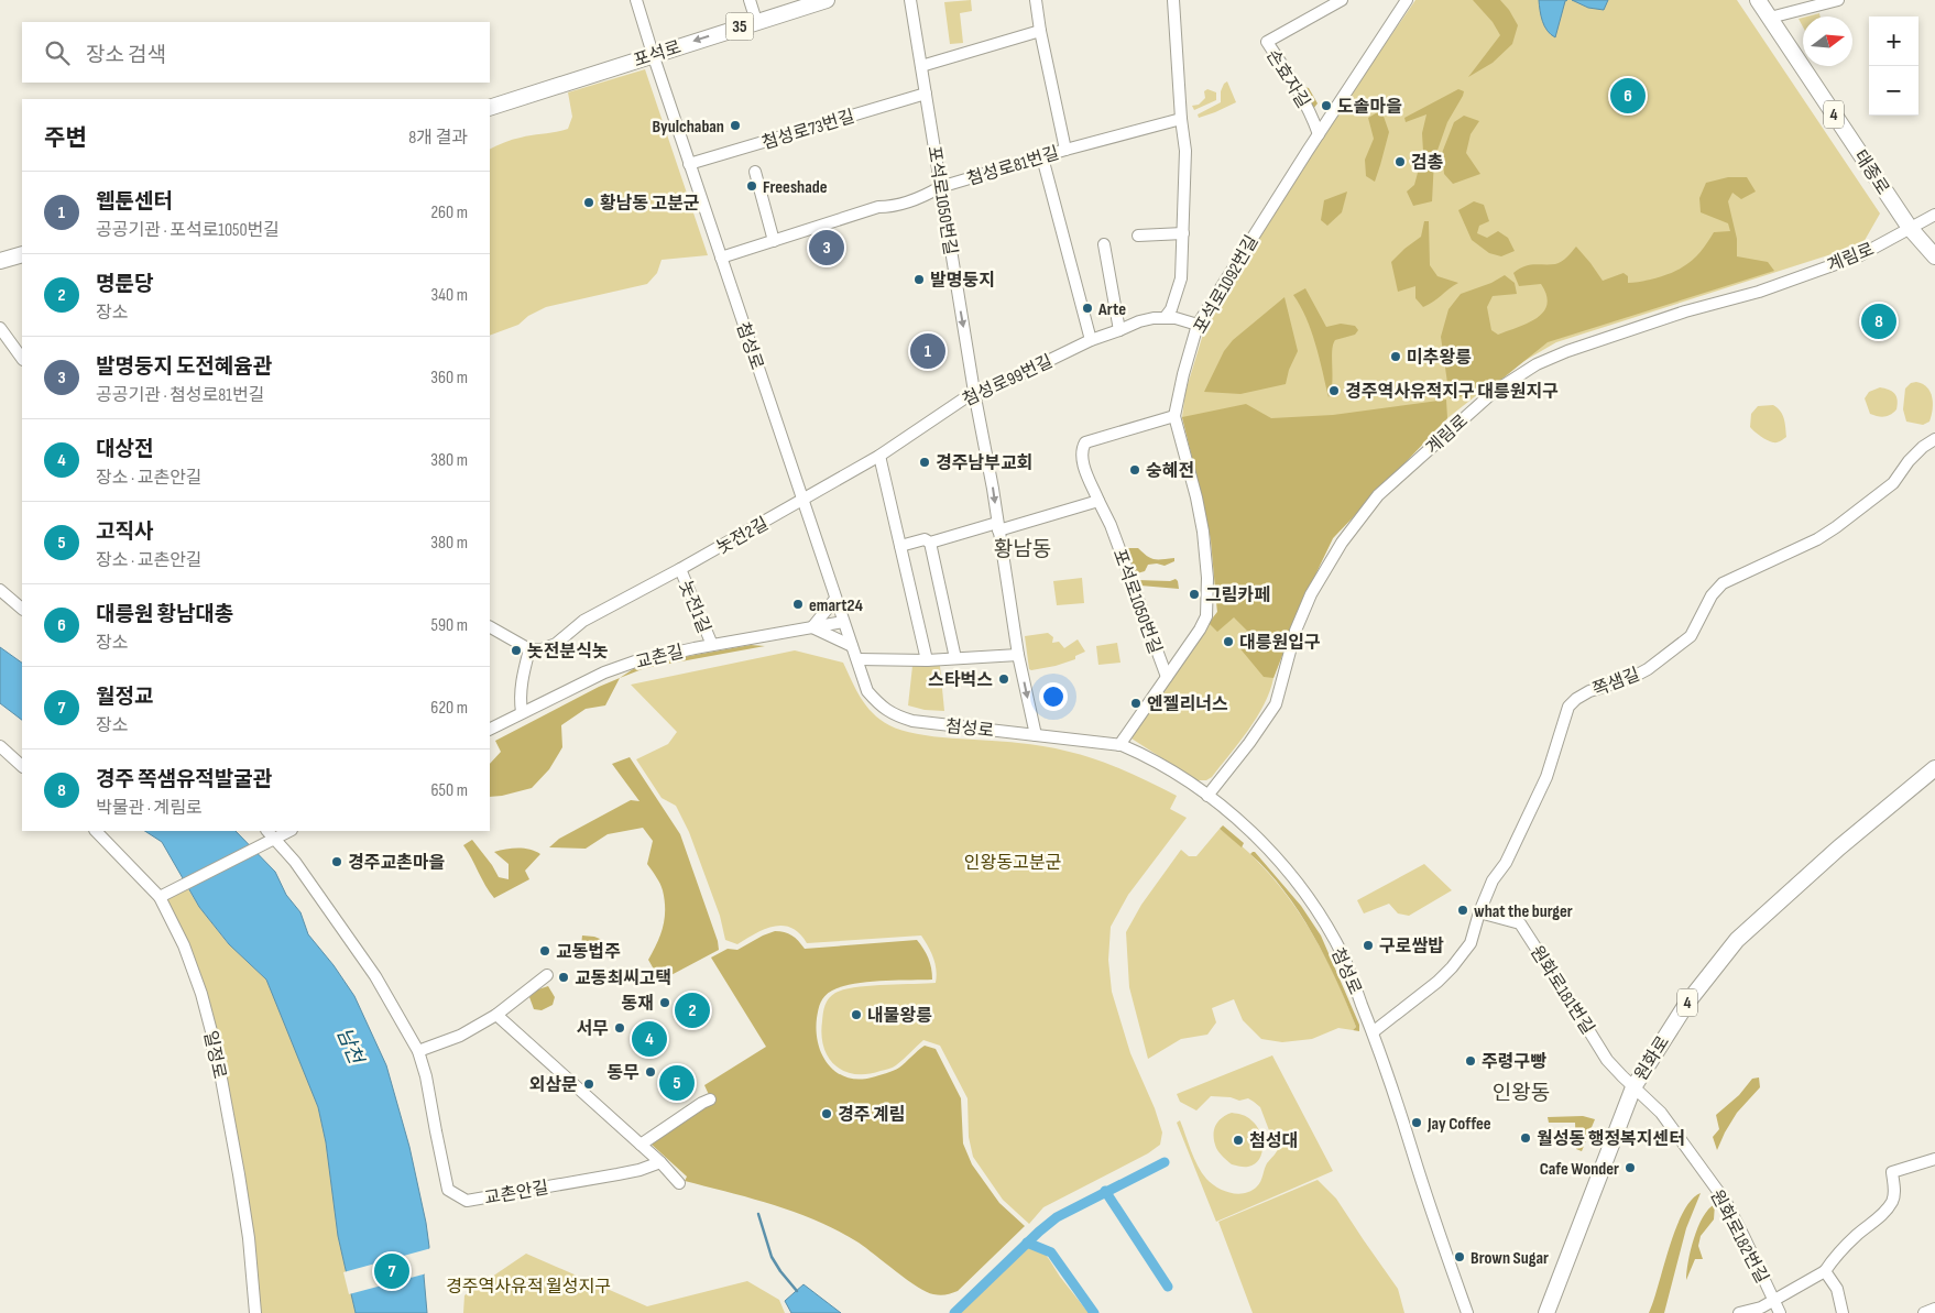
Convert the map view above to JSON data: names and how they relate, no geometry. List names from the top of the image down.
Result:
{
  "streets": {
    "main road": [
      "35",
      "포석로",
      "4",
      "태종로",
      "원화로"
    ],
    "street": [
      "손효자길",
      "첨성로73번길",
      "첨성로81번길",
      "포석로1050번길",
      "계림로",
      "포석로1092번길",
      "첨성로",
      "첨성로99번길",
      "놋전2길",
      "놋전1길",
      "교촌길",
      "쪽샘길",
      "원화로181번길",
      "일정로",
      "교촌안길",
      "원화로182번길"
    ]
  },
  "crossings": [
    ["포석로", "첨성로"],
    ["손효자길", "포석로1092번길"],
    ["첨성로73번길", "포석로1050번길"],
    ["첨성로73번길", "첨성로"],
    ["첨성로81번길", "포석로1050번길"],
    ["첨성로81번길", "첨성로"],
    ["태종로", "계림로"],
    ["포석로1050번길", "포석로1092번길"],
    ["포석로1050번길", "첨성로"],
    ["포석로1050번길", "첨성로99번길"],
    ["계림로", "첨성로"],
    ["포석로1092번길", "첨성로"],
    ["포석로1092번길", "첨성로99번길"],
    ["첨성로", "첨성로99번길"],
    ["첨성로", "놋전2길"],
    ["첨성로", "교촌길"],
    ["첨성로", "쪽샘길"],
    ["첨성로99번길", "놋전2길"],
    ["놋전2길", "놋전1길"],
    ["놋전1길", "교촌길"],
    ["쪽샘길", "원화로181번길"],
    ["원화로181번길", "원화로"],
    ["원화로181번길", "원화로182번길"],
    ["원화로", "원화로182번길"]
  ],
  "one_way": ["포석로1050번길"],
  "districts": ["황남동", "인왕동"],
  "water": ["남천"],
  "parks": ["인왕동고분군", "경주역사유적 월성지구"],
  "places": [
    "도솔마을",
    "Byulchaban",
    "검총",
    "Freeshade",
    "황남동 고분군",
    "발명둥지",
    "Arte",
    "미추왕릉",
    "경주역사유적지구 대릉원지구",
    "경주남부교회",
    "숭혜전",
    "그림카페",
    "emart24",
    "대릉원입구",
    "놋전분식놋",
    "스타벅스",
    "엔젤리너스",
    "경주교촌마을",
    "what the burger",
    "구로쌈밥",
    "교동법주",
    "교동최씨고택",
    "동재",
    "내물왕릉",
    "서무",
    "주령구빵",
    "동무",
    "외삼문",
    "경주 계림",
    "Jay Coffee",
    "월성동 행정복지센터",
    "첨성대",
    "Cafe Wonder",
    "Brown Sugar"
  ],
  "north": "right",
  "page": {
    "map_buttons": ["+", "−"],
    "search": "장소 검색",
    "pins": [
      "6",
      "3",
      "8",
      "1",
      "2",
      "4",
      "5",
      "7"
    ],
    "heading": ["주변", "8개 결과"],
    "list": [
      {
        "mark": "1",
        "name": "웹툰센터",
        "note": "공공기관 · 포석로1050번길",
        "value": "260 m"
      },
      {
        "mark": "2",
        "name": "명룬당",
        "note": "장소",
        "value": "340 m"
      },
      {
        "mark": "3",
        "name": "발명둥지 도전혜윰관",
        "note": "공공기관 · 첨성로81번길",
        "value": "360 m"
      },
      {
        "mark": "4",
        "name": "대상전",
        "note": "장소 · 교촌안길",
        "value": "380 m"
      },
      {
        "mark": "5",
        "name": "고직사",
        "note": "장소 · 교촌안길",
        "value": "380 m"
      },
      {
        "mark": "6",
        "name": "대릉원 황남대총",
        "note": "장소",
        "value": "590 m"
      },
      {
        "mark": "7",
        "name": "월정교",
        "note": "장소",
        "value": "620 m"
      },
      {
        "mark": "8",
        "name": "경주 쪽샘유적발굴관",
        "note": "박물관 · 계림로",
        "value": "650 m"
      }
    ]
  }
}
